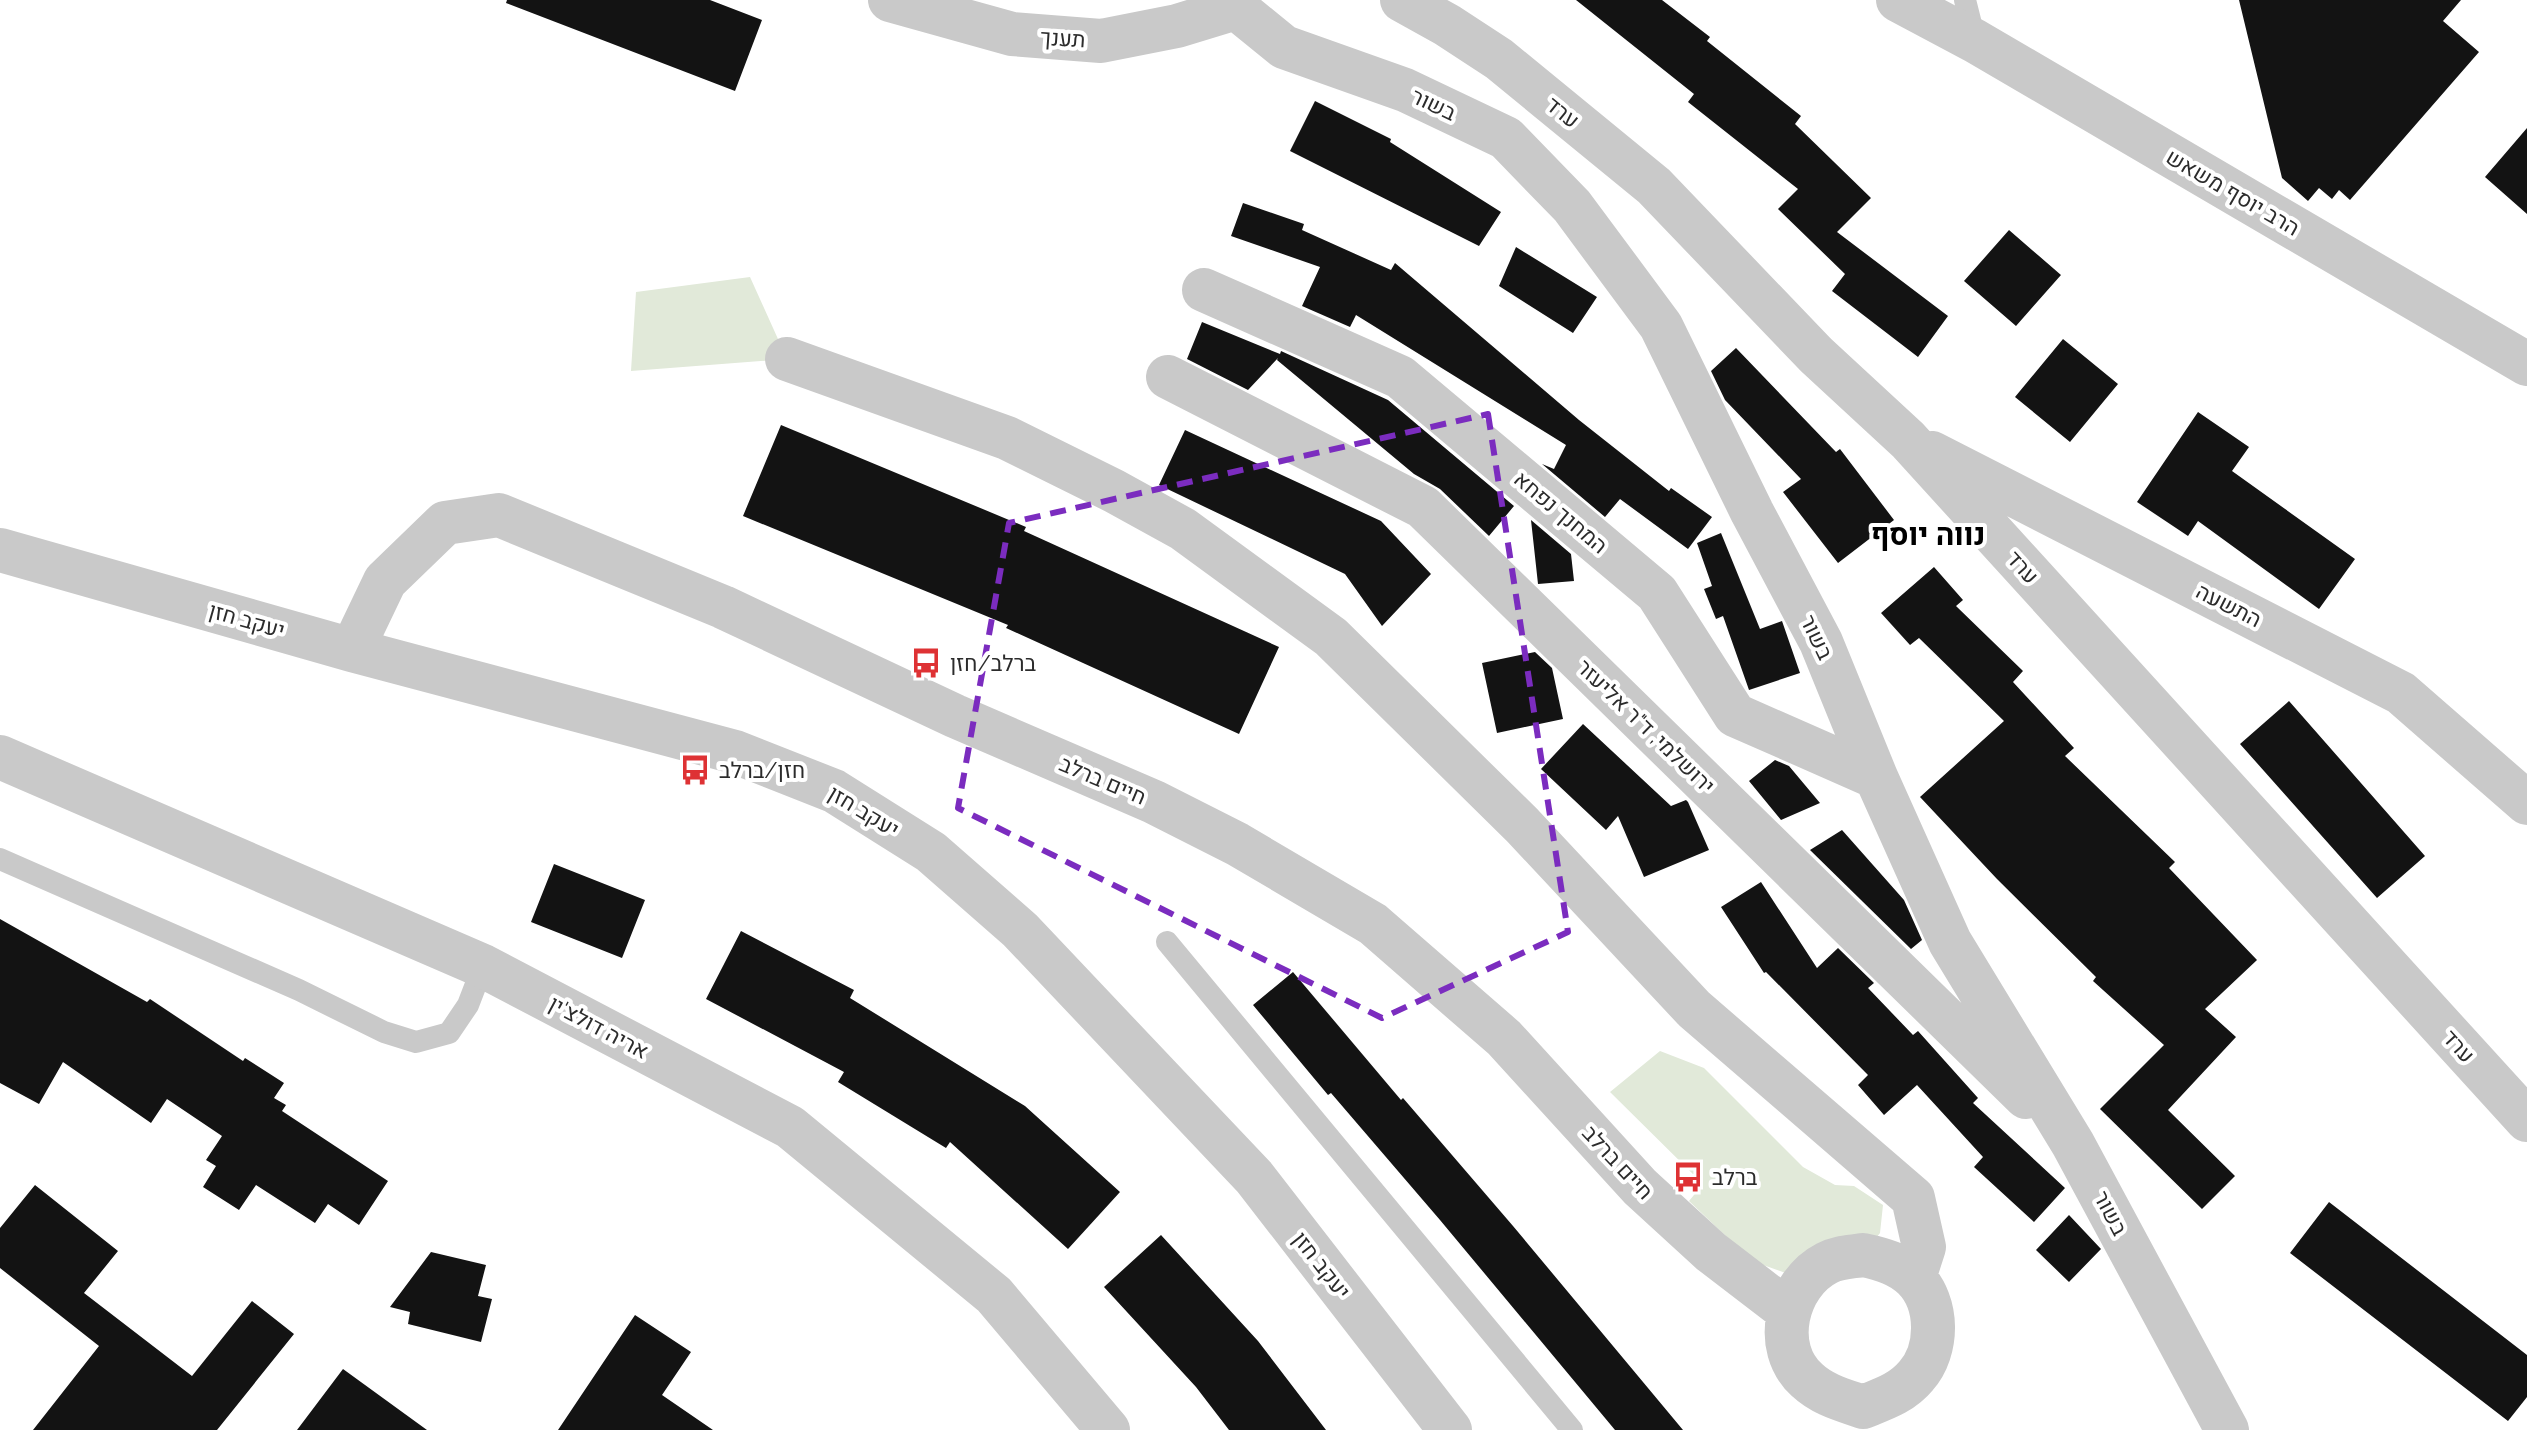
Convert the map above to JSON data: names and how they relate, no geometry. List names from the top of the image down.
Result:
{
  "streets": {
    "street": [
      "תענך",
      "בשור",
      "ערד",
      "הרב יוסף משאש",
      "המחנך נפחא",
      "התשעה",
      "יעקב חזן",
      "ירושלמי, ד\"ר אליעזר",
      "חיים ברלב",
      "אריה דולצ'ין"
    ]
  },
  "crossings": [
    ["תענך", "בשור"],
    ["בשור", "המחנך נפחא"],
    ["בשור", "ירושלמי, ד\"ר אליעזר"],
    ["ערד", "התשעה"],
    ["יעקב חזן", "חיים ברלב"]
  ],
  "districts": ["נווה יוסף"],
  "places": {
    "bus stop": ["ברלב/חזן", "חזן/ברלב", "ברלב"]
  }
}
